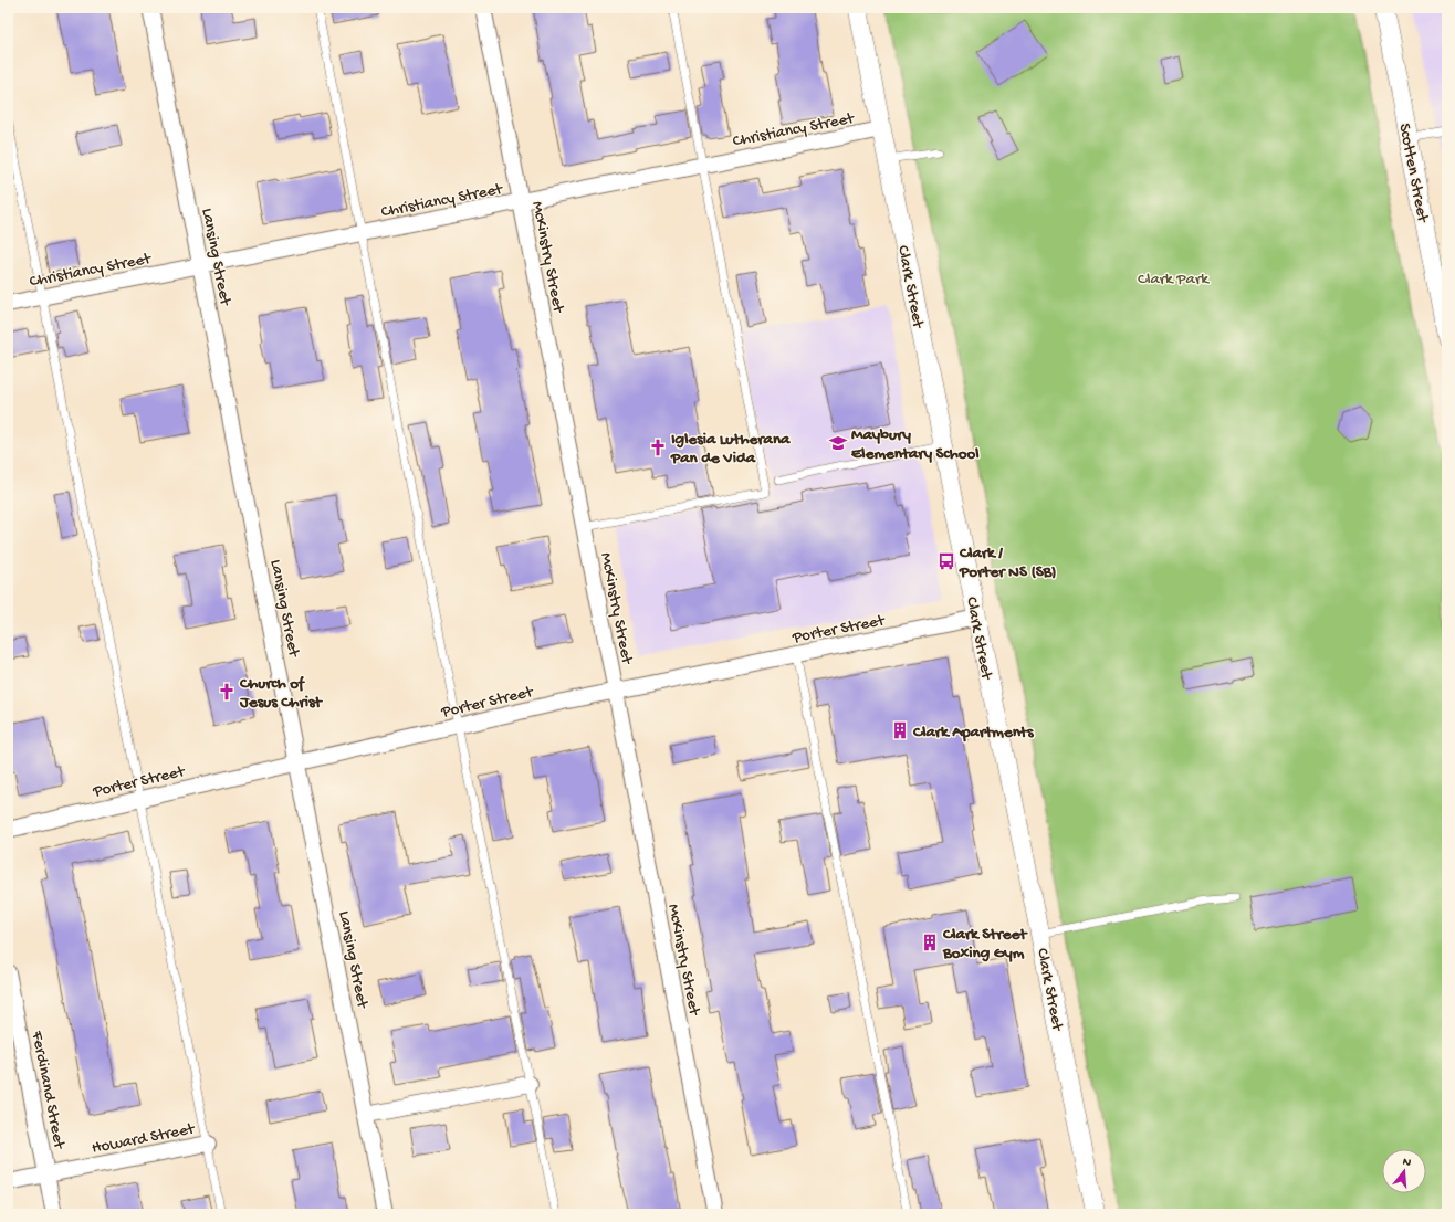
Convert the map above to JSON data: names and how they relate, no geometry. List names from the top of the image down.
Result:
{
  "streets": {
    "street": [
      "Christiancy Street",
      "Scotten Street",
      "Lansing Street",
      "McKinstry Street",
      "Clark Street",
      "Porter Street",
      "Ferdinand Street",
      "Howard Street"
    ]
  },
  "crossings": [
    ["Christiancy Street", "Lansing Street"],
    ["Christiancy Street", "McKinstry Street"],
    ["Christiancy Street", "Clark Street"],
    ["Lansing Street", "Porter Street"],
    ["McKinstry Street", "Porter Street"],
    ["Clark Street", "Porter Street"],
    ["Ferdinand Street", "Howard Street"]
  ],
  "parks": ["Clark Park"],
  "places": {
    "school or university": ["Maybury Elementary School"],
    "church": ["Iglesia Lutherana Pan de Vida", "Church of Jesus Christ"],
    "bus stop": ["Clark / Porter NS (SB)"],
    "building": ["Clark Apartments", "Clark Street Boxing Gym"]
  },
  "north": "top"
}
